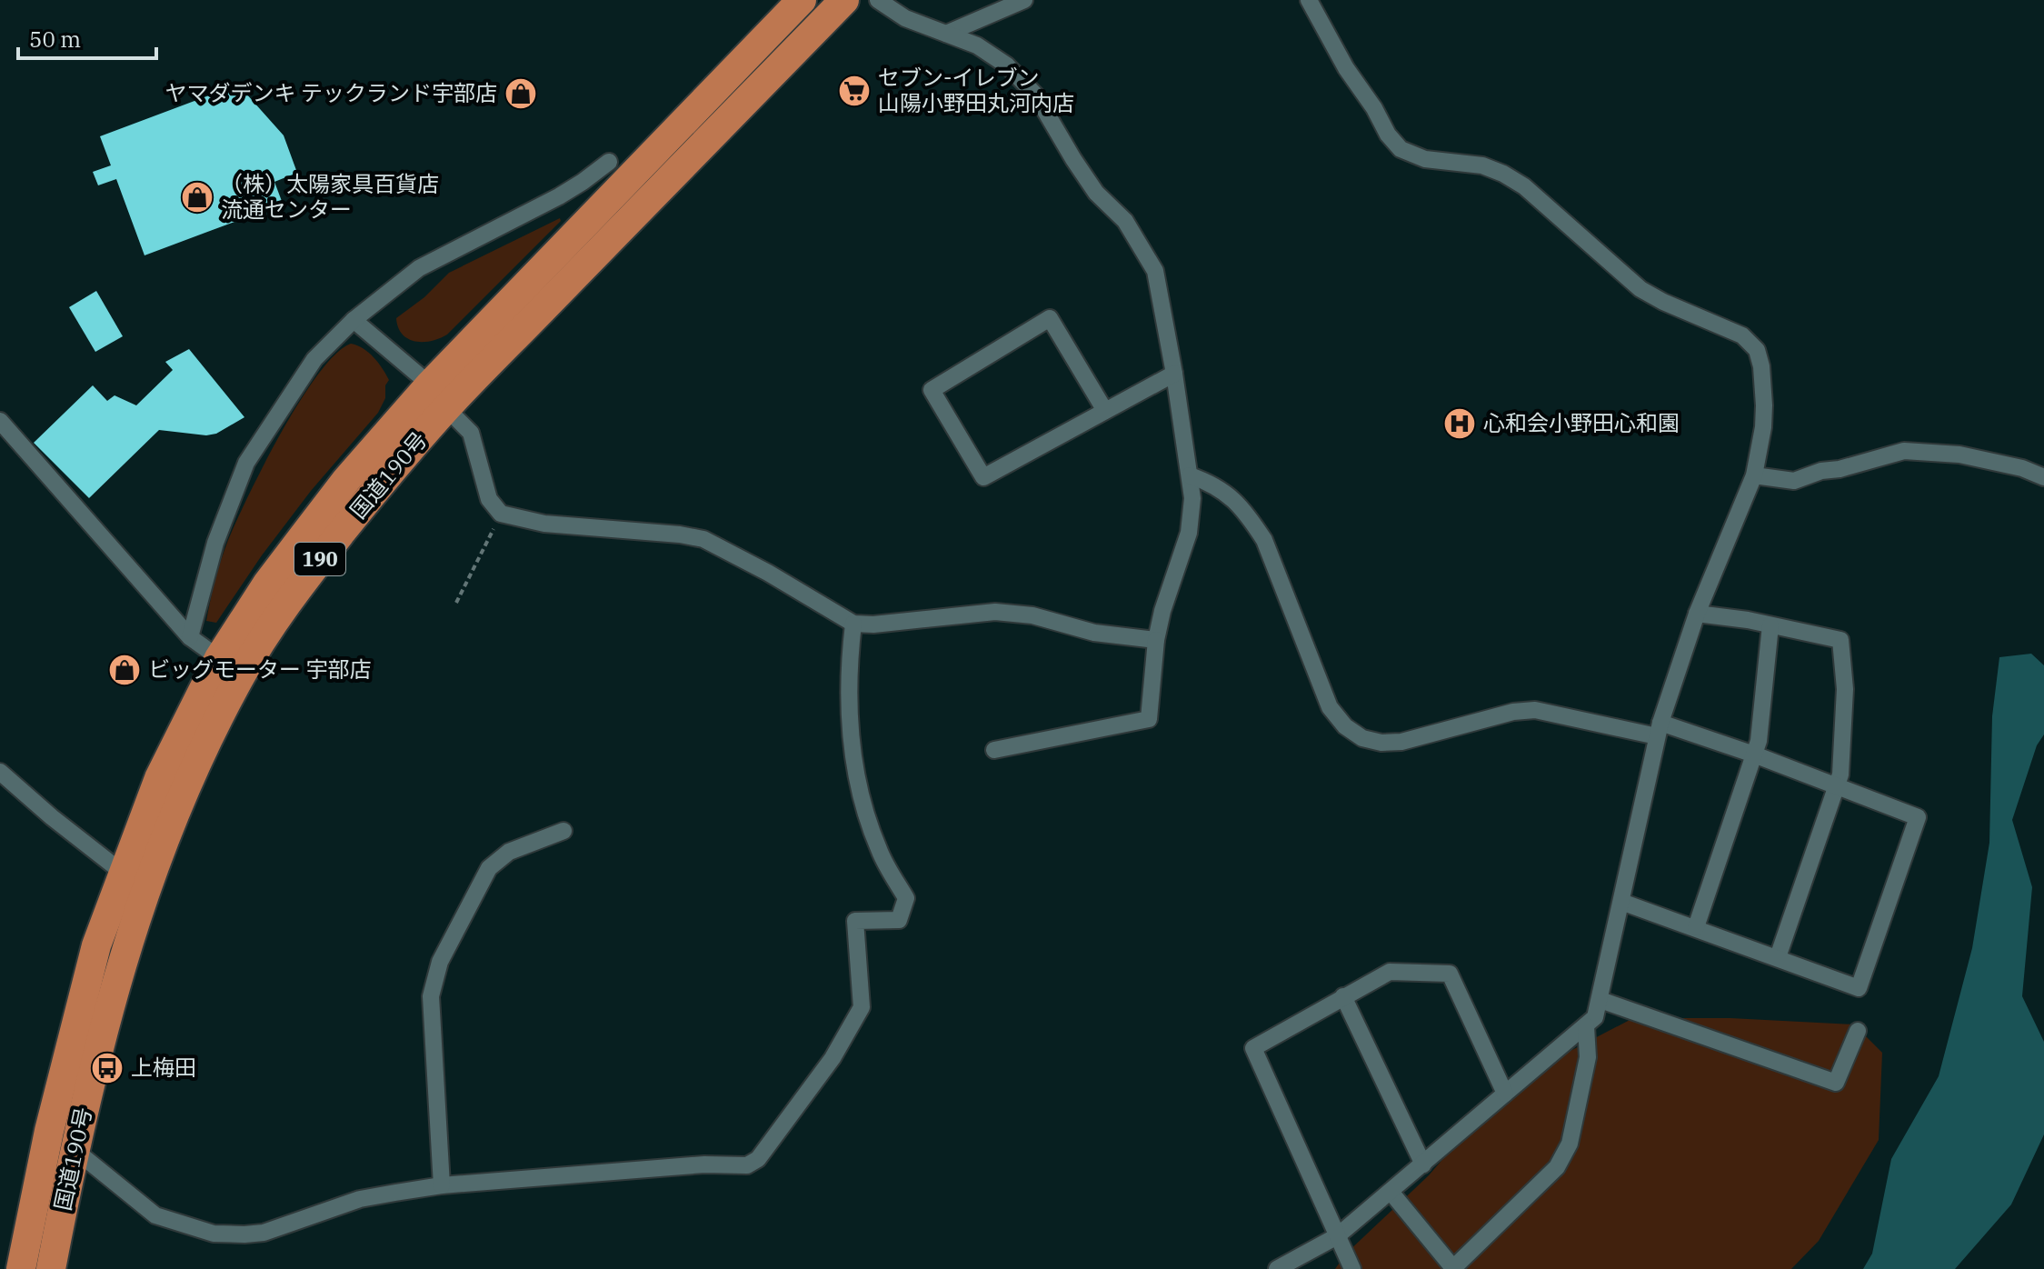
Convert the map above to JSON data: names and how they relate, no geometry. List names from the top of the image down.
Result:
{
  "streets": {
    "highway": ["国道190号", "190"]
  },
  "places": {
    "supermarket": ["セブン-イレブン 山陽小野田丸河内店"],
    "shop": ["ヤマダデンキ テックランド宇部店", "（株）太陽家具百貨店 流通センター", "ビッグモーター 宇部店"],
    "hospital": ["心和会小野田心和園"],
    "bus stop": ["上梅田"]
  },
  "scale_bar": "50 m"
}
